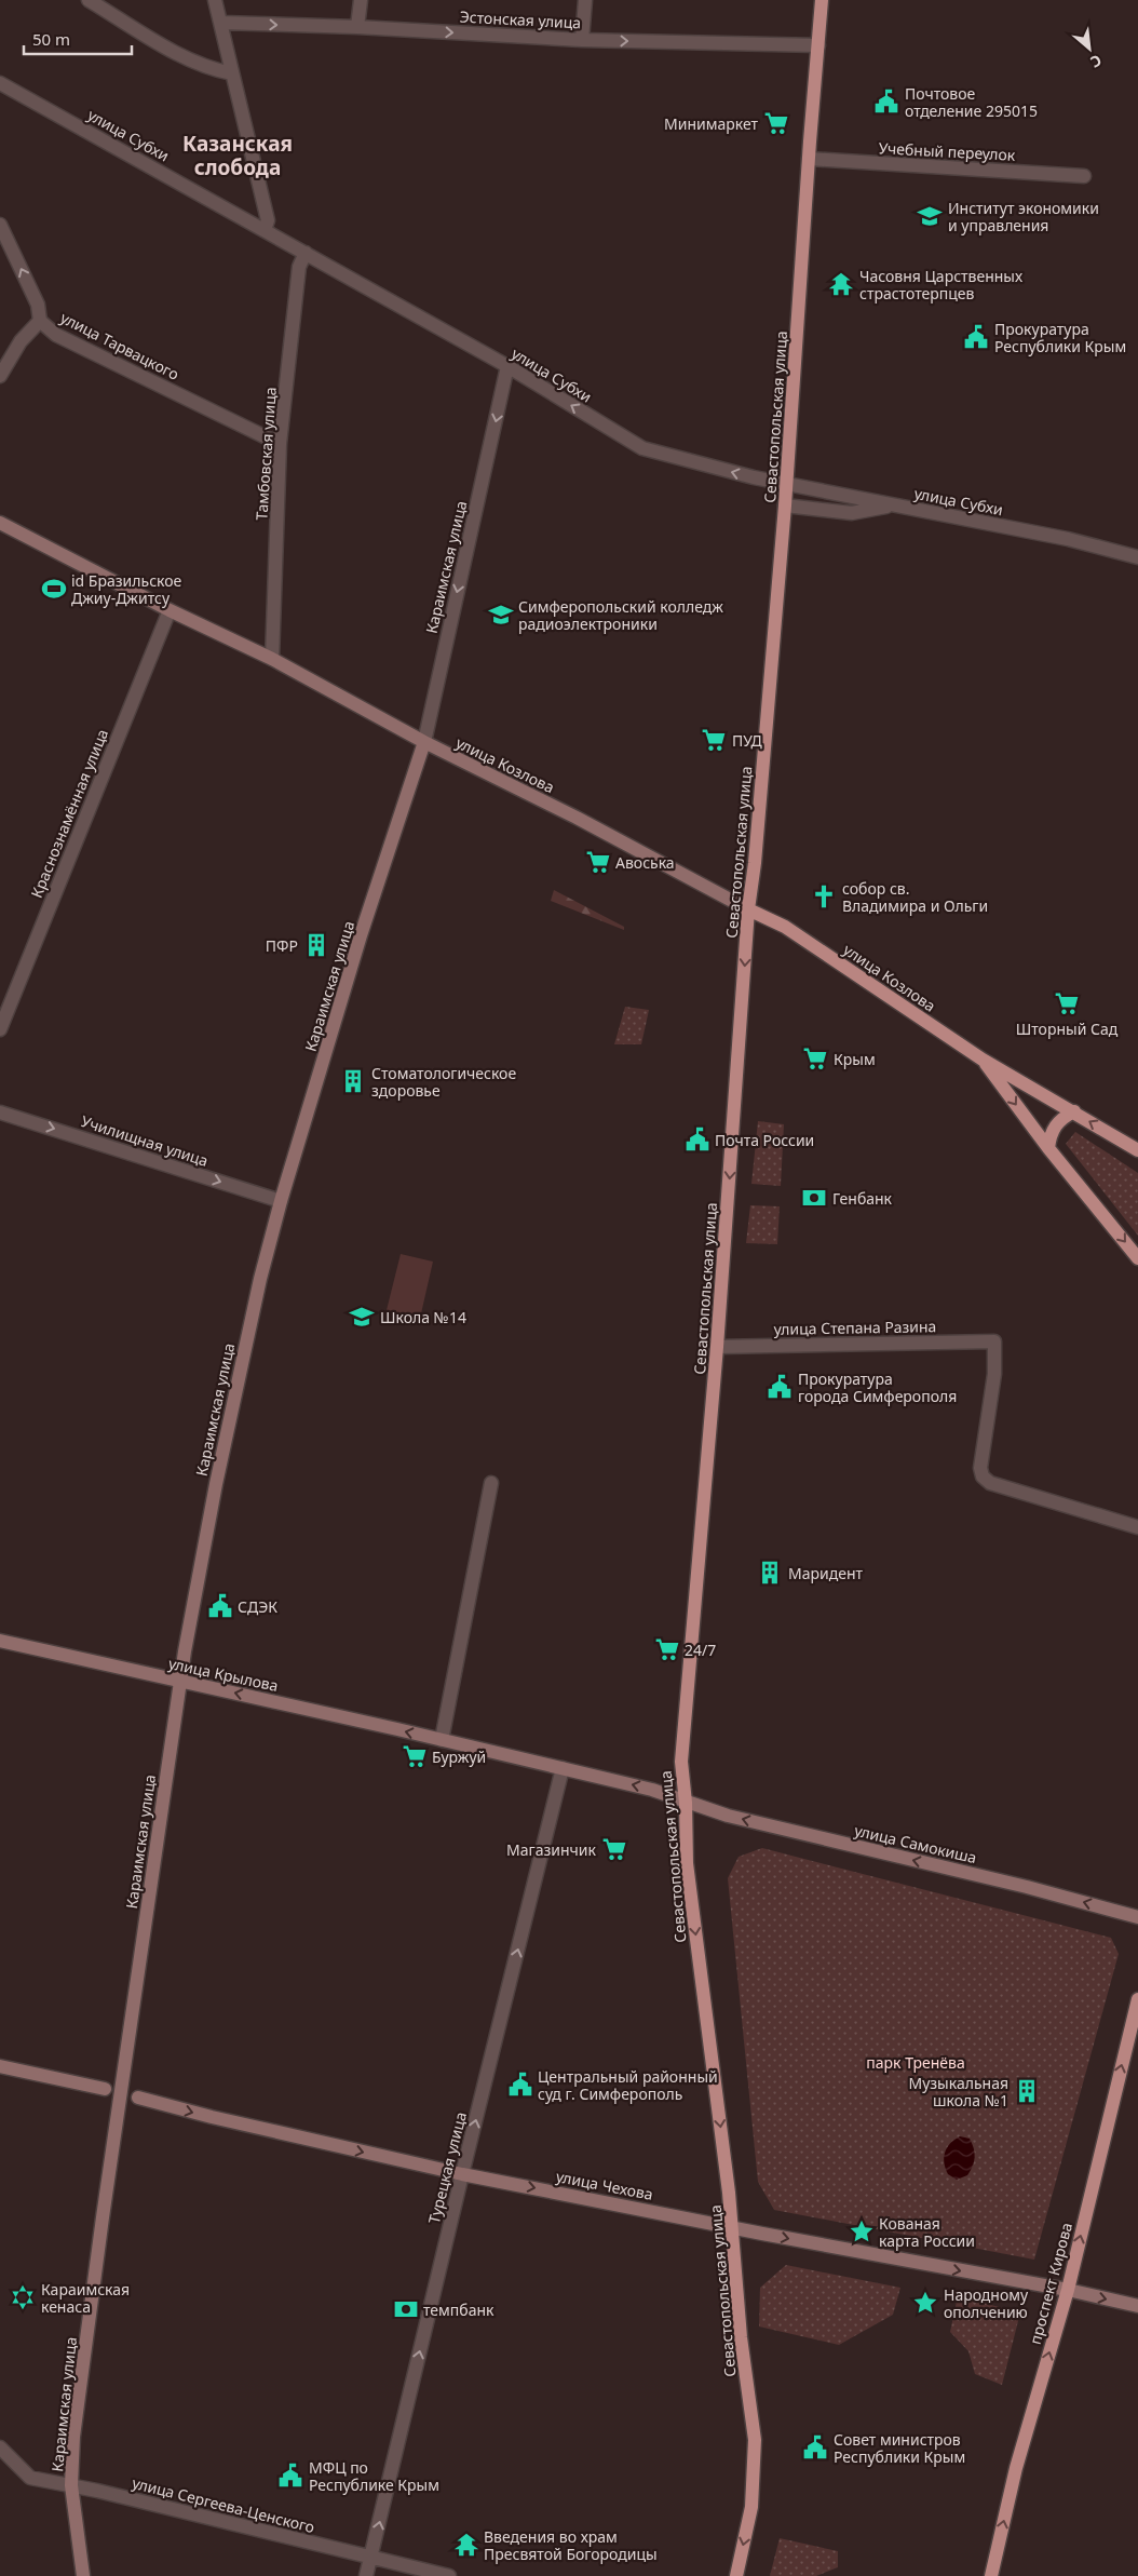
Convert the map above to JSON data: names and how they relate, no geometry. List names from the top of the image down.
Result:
{
  "streets": {
    "main road": [
      "Севастопольская улица",
      "Караимская улица",
      "улица Козлова",
      "улица Крылова",
      "улица Самокиша",
      "улица Чехова",
      "проспект Кирова"
    ],
    "street": [
      "Эстонская улица",
      "улица Субхи",
      "Учебный переулок",
      "улица Тарвацкого",
      "Тамбовская улица",
      "Краснознамённая улица",
      "Училищная улица",
      "улица Степана Разина",
      "Турецкая улица",
      "улица Сергеева-Ценского"
    ]
  },
  "crossings": [
    ["Эстонская улица", "Севастопольская улица"],
    ["улица Субхи", "Севастопольская улица"],
    ["улица Субхи", "Тамбовская улица"],
    ["улица Субхи", "Караимская улица"],
    ["Учебный переулок", "Севастопольская улица"],
    ["улица Тарвацкого", "Тамбовская улица"],
    ["Севастопольская улица", "улица Козлова"],
    ["Севастопольская улица", "улица Степана Разина"],
    ["Севастопольская улица", "улица Крылова"],
    ["Севастопольская улица", "улица Самокиша"],
    ["Севастопольская улица", "улица Чехова"],
    ["Тамбовская улица", "улица Козлова"],
    ["Караимская улица", "улица Козлова"],
    ["Караимская улица", "Училищная улица"],
    ["Караимская улица", "улица Крылова"],
    ["Караимская улица", "улица Сергеева-Ценского"],
    ["улица Козлова", "Краснознамённая улица"],
    ["улица Крылова", "улица Самокиша"],
    ["улица Крылова", "Турецкая улица"],
    ["Турецкая улица", "улица Чехова"],
    ["Турецкая улица", "улица Сергеева-Ценского"],
    ["улица Чехова", "проспект Кирова"]
  ],
  "one_way": [
    "Эстонская улица",
    "Севастопольская улица",
    "Училищная улица",
    "улица Крылова",
    "улица Самокиша",
    "Турецкая улица",
    "улица Чехова",
    "проспект Кирова"
  ],
  "districts": ["Казанская слобода"],
  "parks": ["парк Тренёва"],
  "places": {
    "public building": [
      "Почтовое отделение 295015",
      "Прокуратура Республики Крым",
      "Почта России",
      "Прокуратура города Симферополя",
      "СДЭК",
      "Центральный районный суд г. Симферополь",
      "Совет министров Республики Крым",
      "МФЦ по Республике Крым"
    ],
    "supermarket": [
      "Минимаркет",
      "ПУД",
      "Авоська",
      "Шторный Сад",
      "Крым",
      "24/7",
      "Буржуй",
      "Магазинчик"
    ],
    "school or university": ["Институт экономики и управления", "Симферопольский колледж радиоэлектроники", "Школа №14"],
    "temple": ["Часовня Царственных страстотерпцев", "Введения во храм Пресвятой Богородицы"],
    "sports": ["id Бразильское Джиу-Джитсу"],
    "church": ["собор св. Владимира и Ольги"],
    "building": [
      "ПФР",
      "Стоматологическое здоровье",
      "Маридент",
      "Музыкальная школа №1"
    ],
    "bank": ["Генбанк", "темпбанк"],
    "place": ["Кованая карта России", "Народному ополчению"],
    "synagogue": ["Караимская кенаса"]
  },
  "scale_bar": "50 m",
  "north": "bottom right"
}
